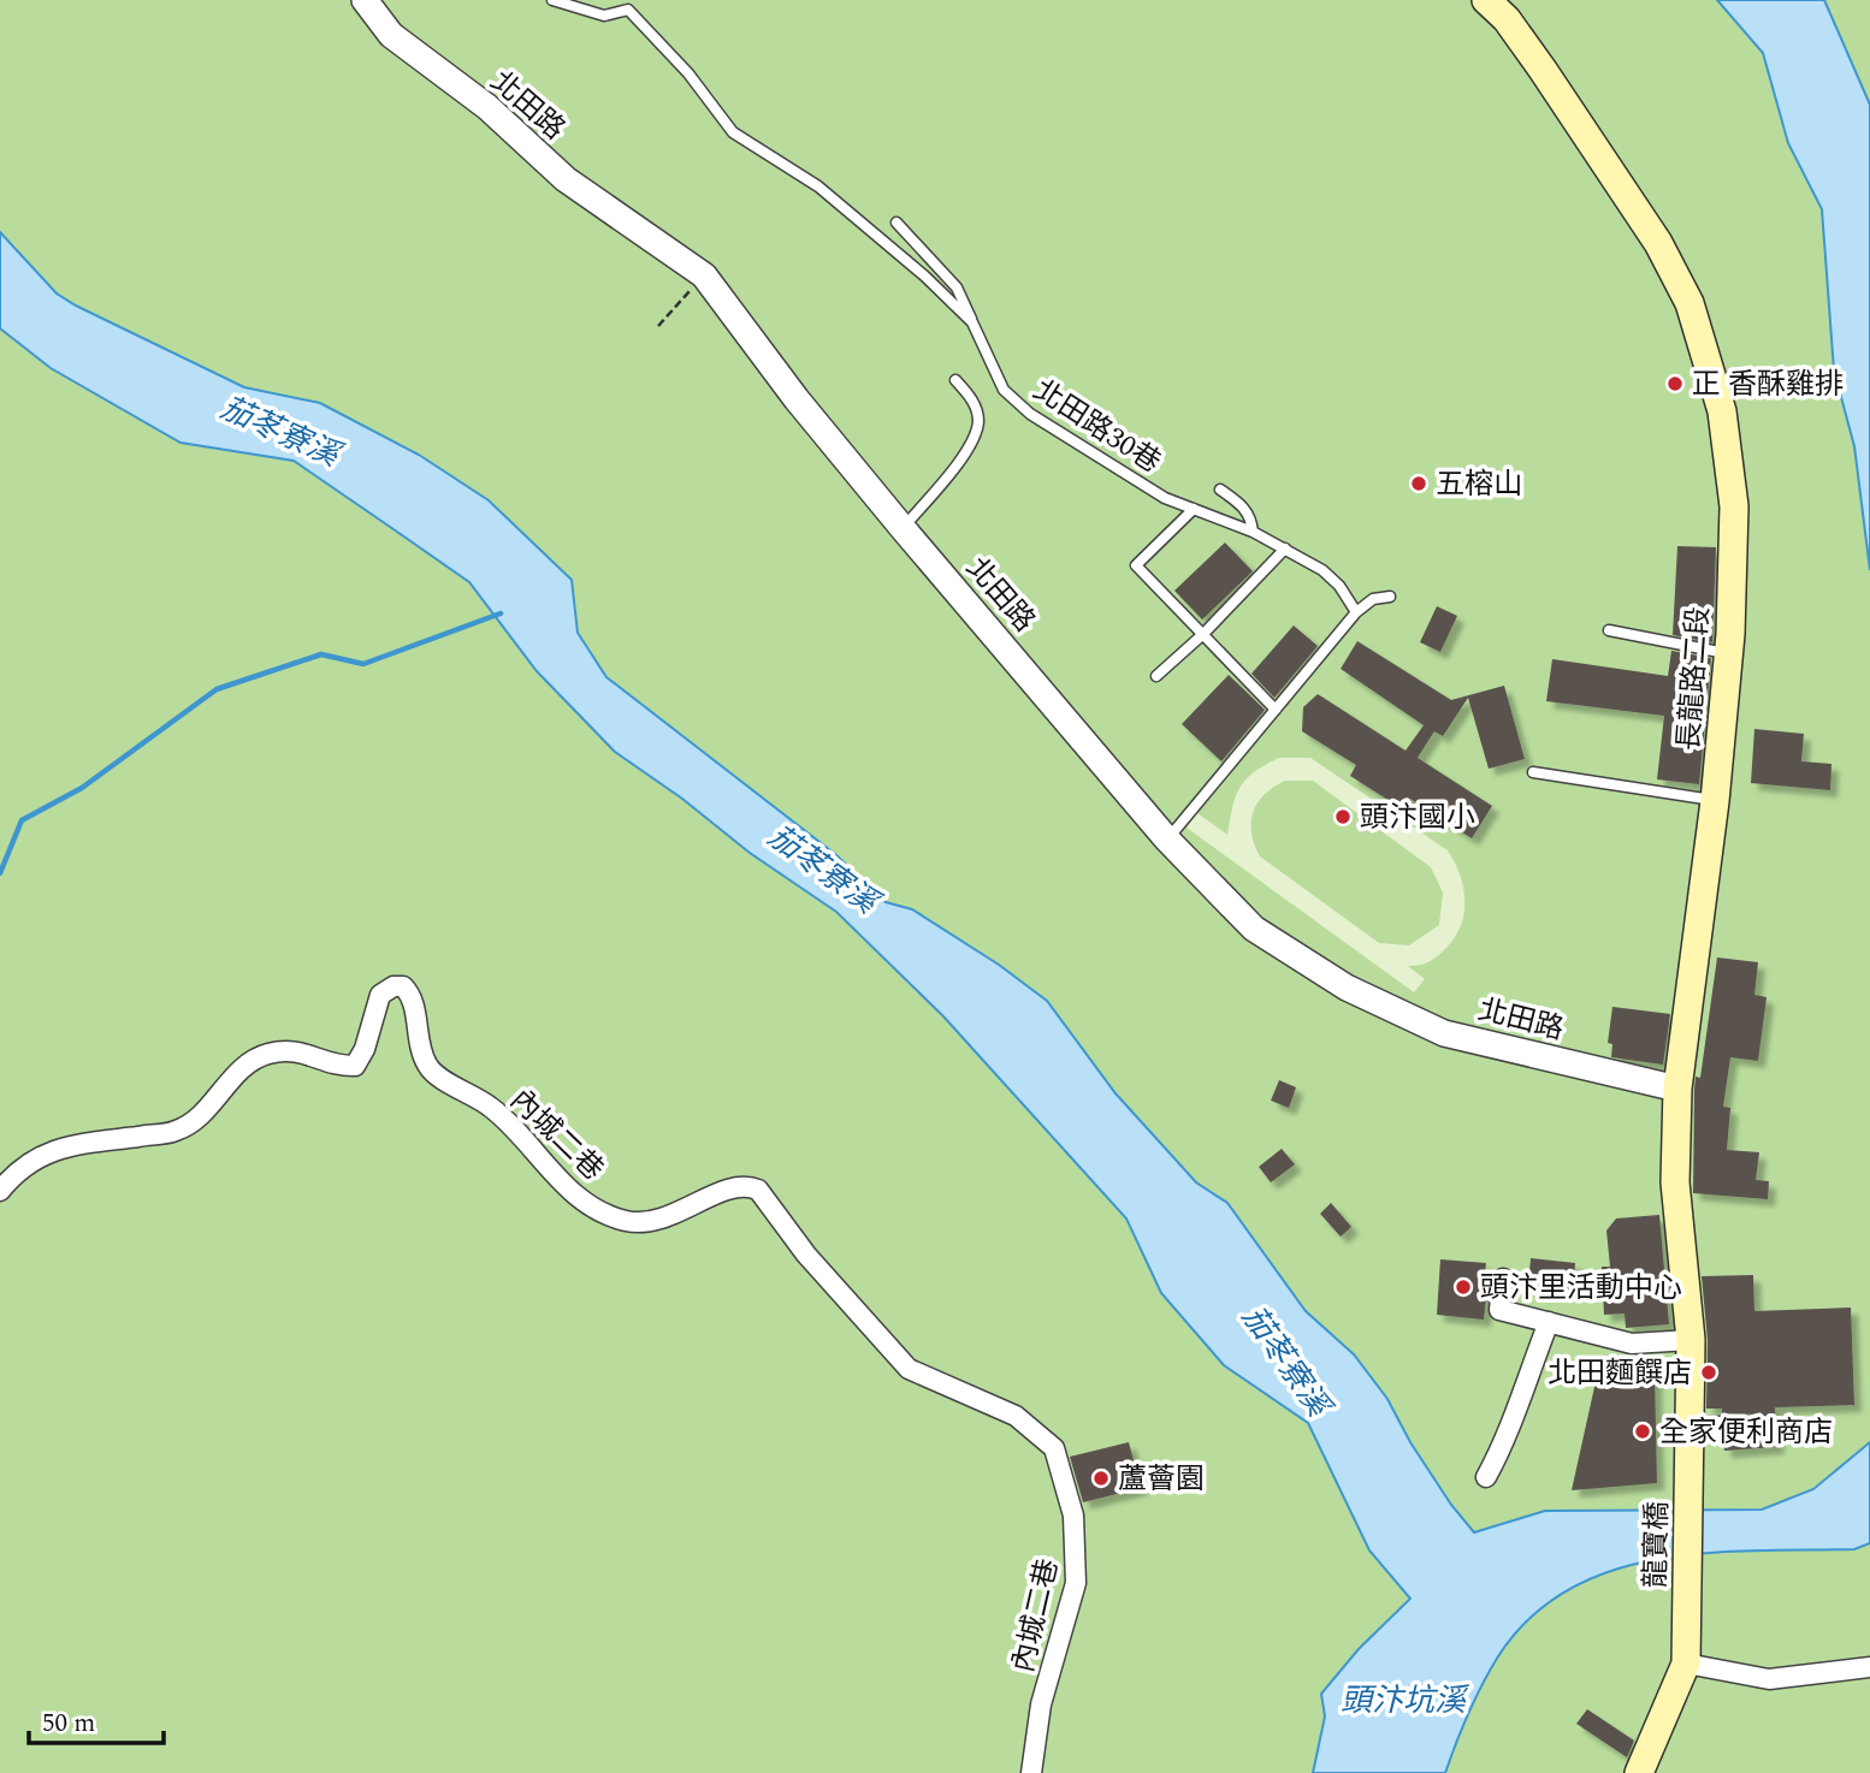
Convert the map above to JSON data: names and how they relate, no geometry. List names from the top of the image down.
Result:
{
  "streets": {
    "main road": ["長龍路二段", "龍寶橋"],
    "street": ["北田路", "內城二巷"],
    "lane": ["北田路30巷"]
  },
  "crossings": [
    ["北田路", "長龍路二段"],
    ["長龍路二段", "龍寶橋"]
  ],
  "water": ["茄苳寮溪", "頭汴坑溪"],
  "places": [
    "正 香酥雞排",
    "五榕山",
    "頭汴國小",
    "頭汴里活動中心",
    "北田麵饌店",
    "全家便利商店",
    "蘆薈園"
  ],
  "scale_bar": "50 m"
}
